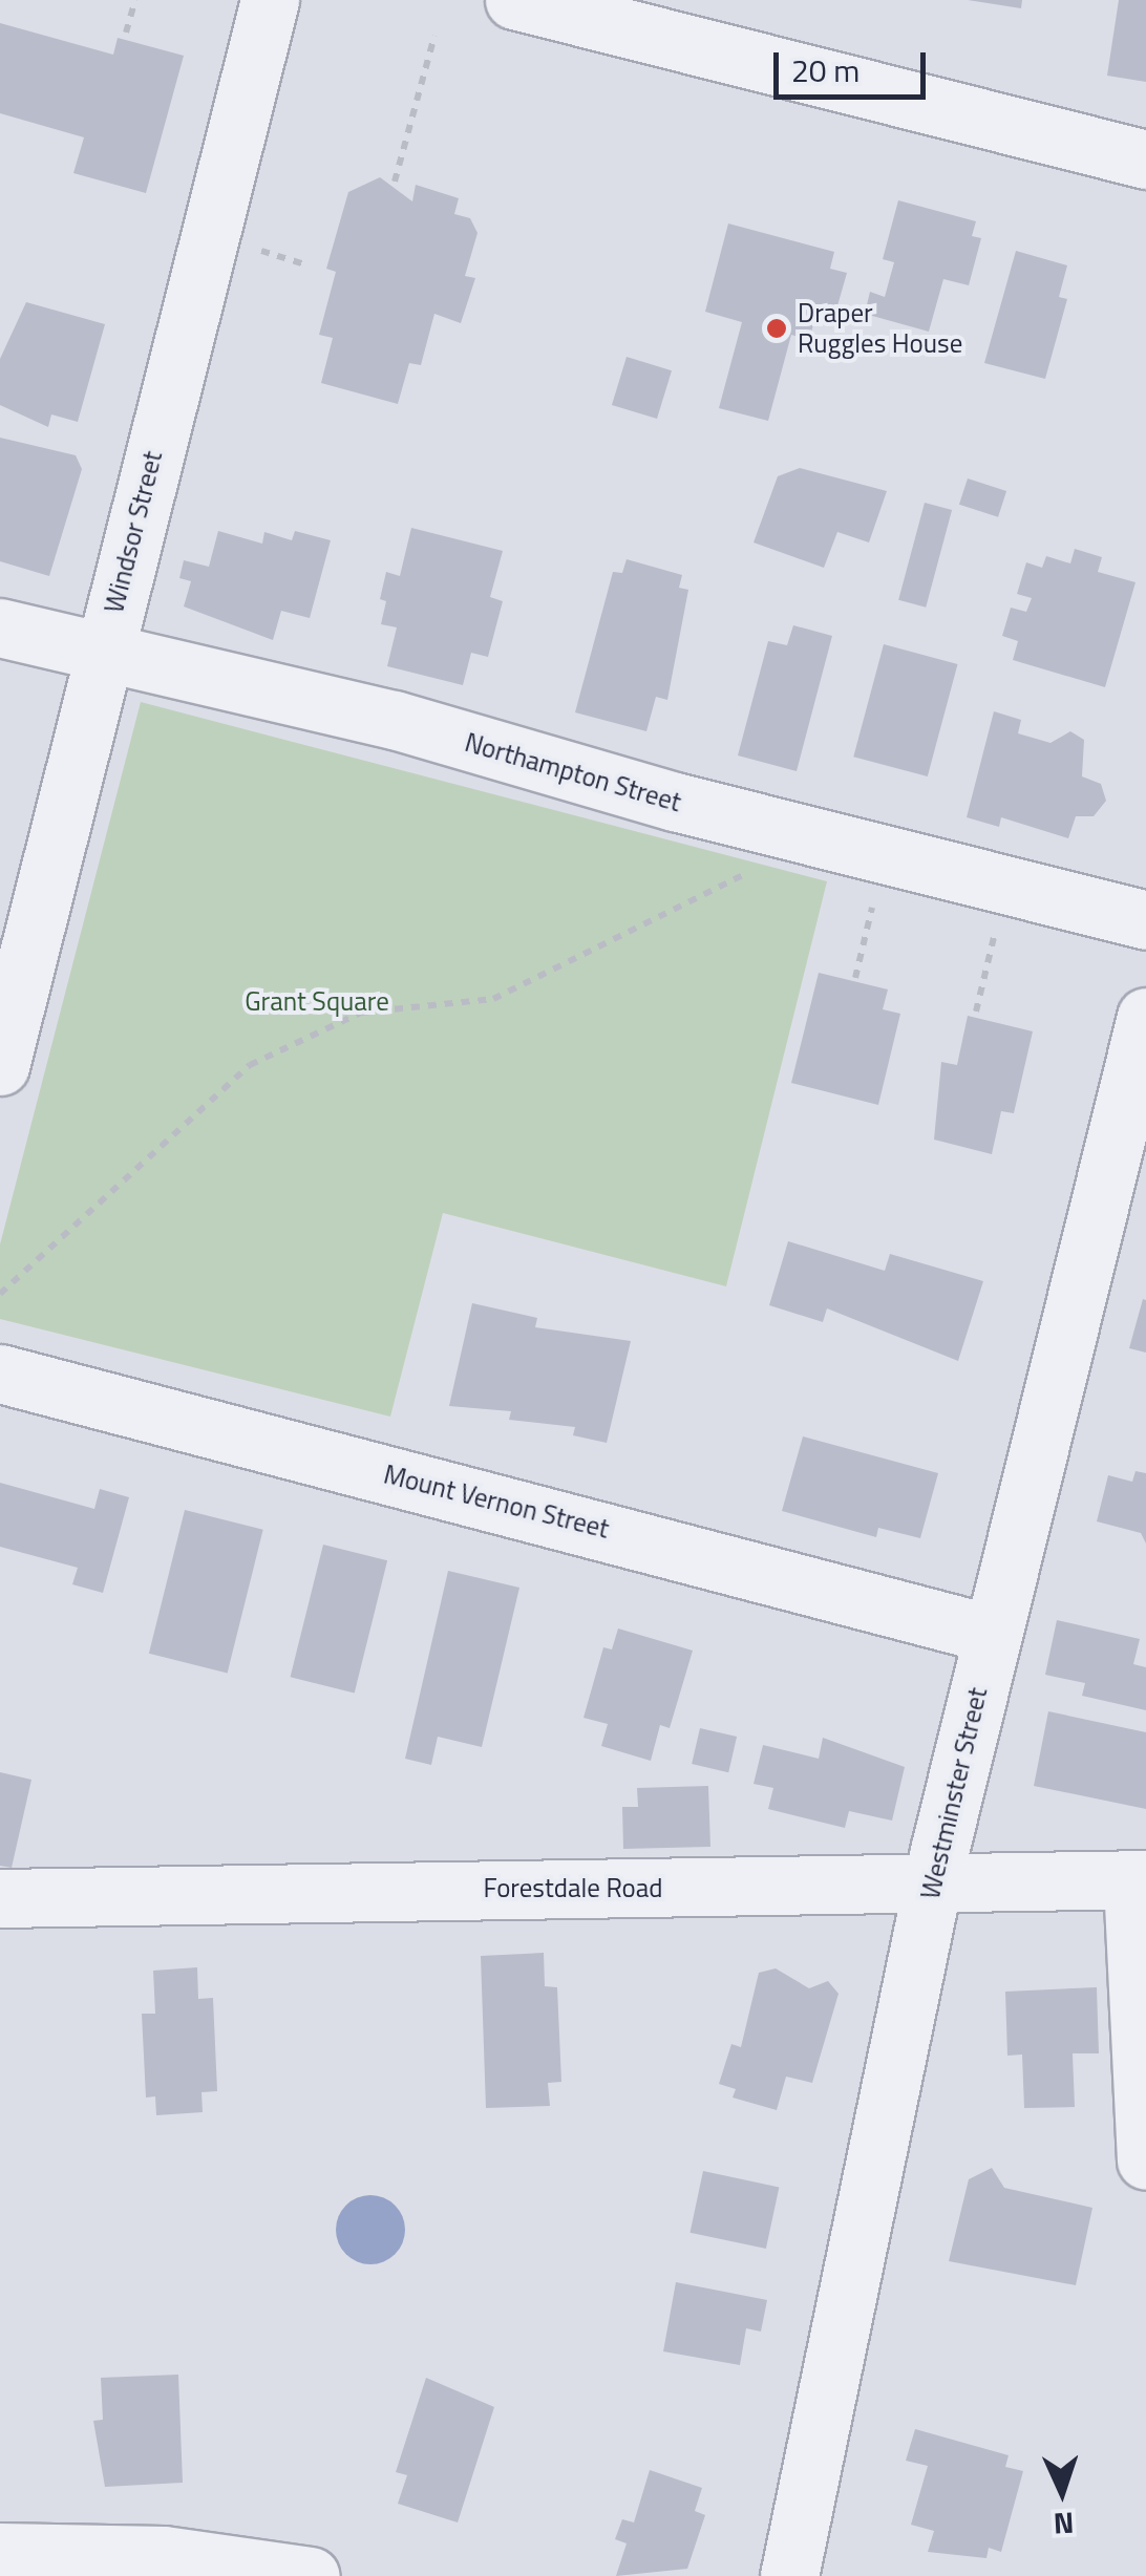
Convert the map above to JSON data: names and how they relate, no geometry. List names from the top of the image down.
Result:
{
  "streets": {
    "street": [
      "Windsor Street",
      "Northampton Street",
      "Mount Vernon Street",
      "Westminster Street",
      "Forestdale Road"
    ]
  },
  "crossings": [
    ["Windsor Street", "Northampton Street"],
    ["Mount Vernon Street", "Westminster Street"],
    ["Westminster Street", "Forestdale Road"]
  ],
  "parks": ["Grant Square"],
  "places": ["Draper Ruggles House"],
  "scale_bar": "20 m",
  "north": "bottom"
}
